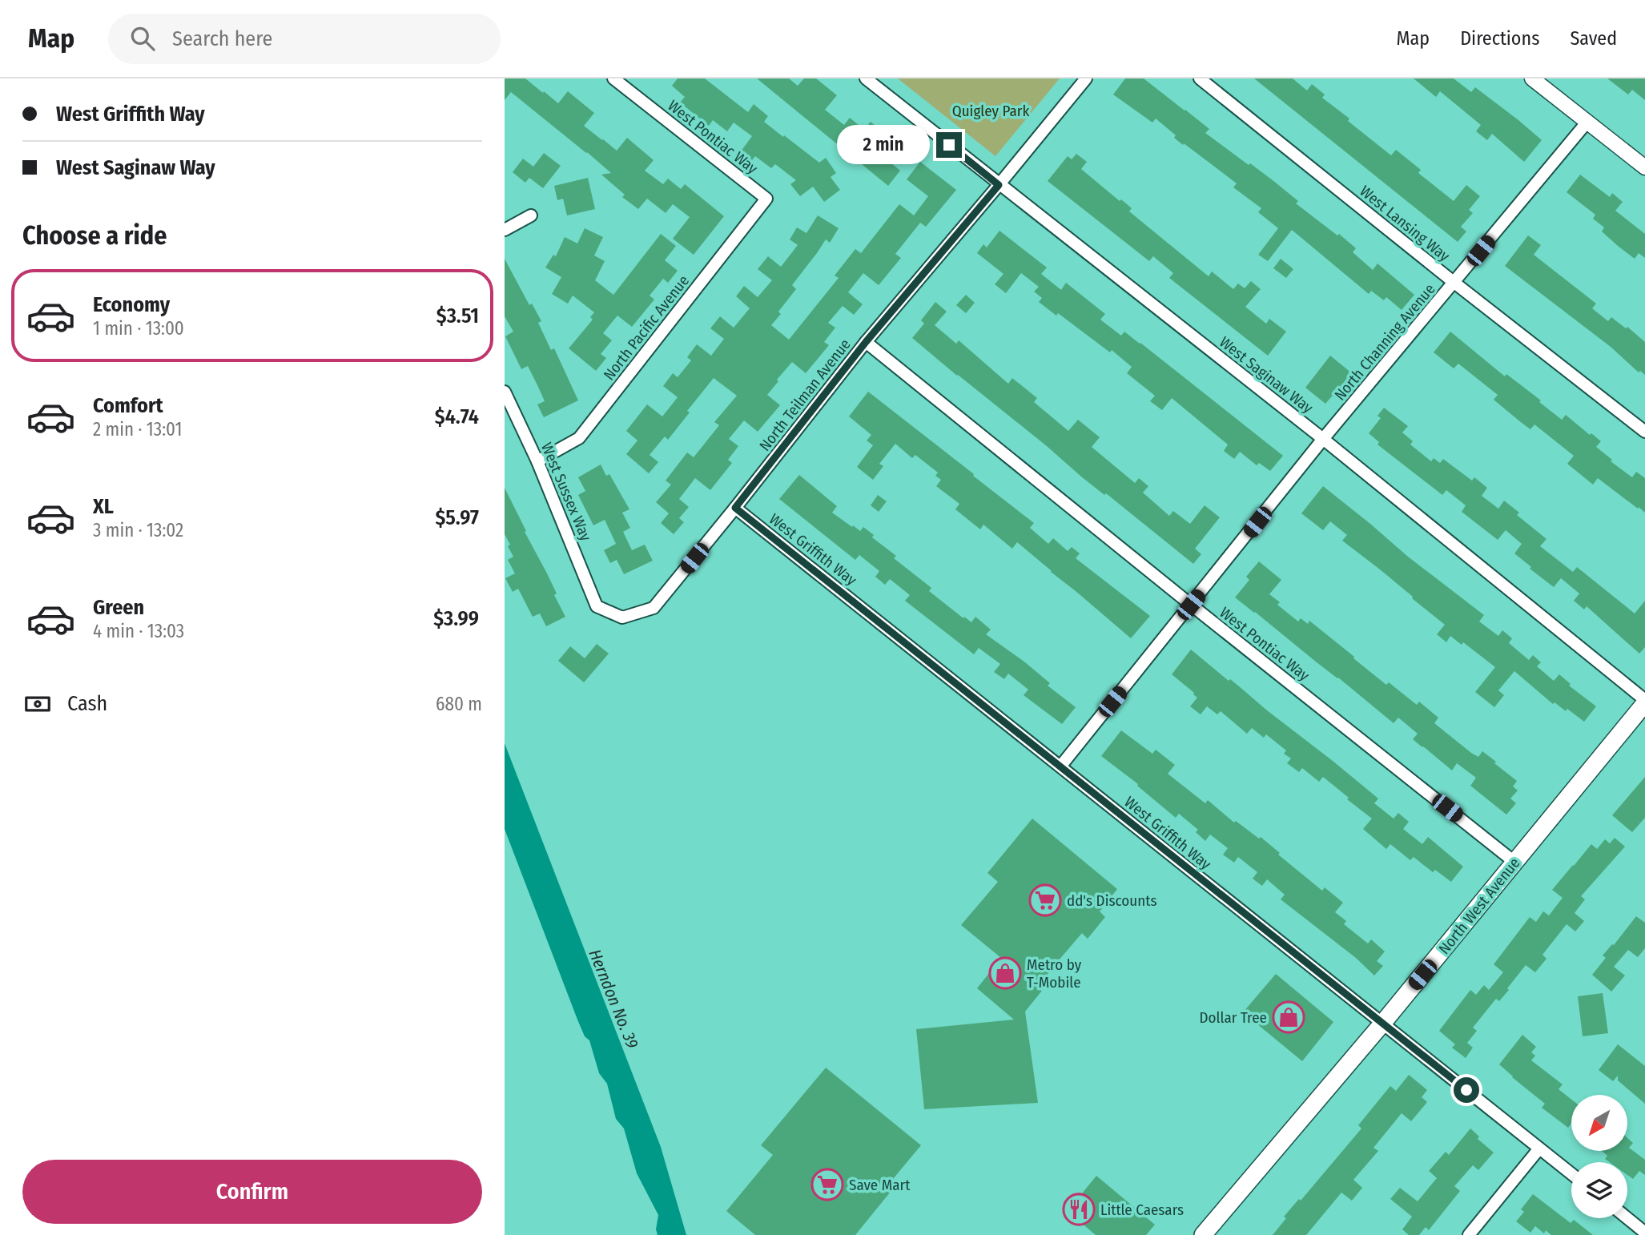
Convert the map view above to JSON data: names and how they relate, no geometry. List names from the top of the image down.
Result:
{
  "streets": {
    "main road": ["North West Avenue"],
    "street": [
      "West Pontiac Way",
      "West Lansing Way",
      "North Pacific Avenue",
      "North Channing Avenue",
      "West Saginaw Way",
      "North Teilman Avenue",
      "West Sussex Way",
      "West Griffith Way"
    ]
  },
  "crossings": [
    ["West Pontiac Way", "North Pacific Avenue"],
    ["West Pontiac Way", "North Channing Avenue"],
    ["West Pontiac Way", "North Teilman Avenue"],
    ["West Pontiac Way", "North West Avenue"],
    ["West Lansing Way", "North Channing Avenue"],
    ["North Pacific Avenue", "West Sussex Way"],
    ["North Channing Avenue", "West Saginaw Way"],
    ["North Channing Avenue", "West Griffith Way"],
    ["West Saginaw Way", "North Teilman Avenue"],
    ["West Saginaw Way", "North West Avenue"],
    ["North Teilman Avenue", "West Sussex Way"],
    ["North Teilman Avenue", "West Griffith Way"],
    ["West Griffith Way", "North West Avenue"]
  ],
  "water": ["Herndon No. 39"],
  "parks": ["Quigley Park"],
  "places": {
    "supermarket": ["dd's Discounts", "Save Mart"],
    "shop": ["Metro by T-Mobile", "Dollar Tree"],
    "restaurant": ["Little Caesars"]
  },
  "north": "bottom left",
  "page": {
    "header": "Map",
    "search": "Search here",
    "nav": ["Map", "Directions", "Saved"],
    "banner": ["West Griffith Way", "West Saginaw Way"],
    "bubble": "2 min",
    "heading": "Choose a ride",
    "list": [
      {
        "name": "Economy",
        "note": "1 min · 13:00",
        "value": "$3.51"
      },
      {
        "name": "Comfort",
        "note": "2 min · 13:01",
        "value": "$4.74"
      },
      {
        "name": "XL",
        "note": "3 min · 13:02",
        "value": "$5.97"
      },
      {
        "name": "Green",
        "note": "4 min · 13:03",
        "value": "$3.99"
      }
    ],
    "pay": ["Cash", "680 m"],
    "buttons": "Confirm"
  }
}
